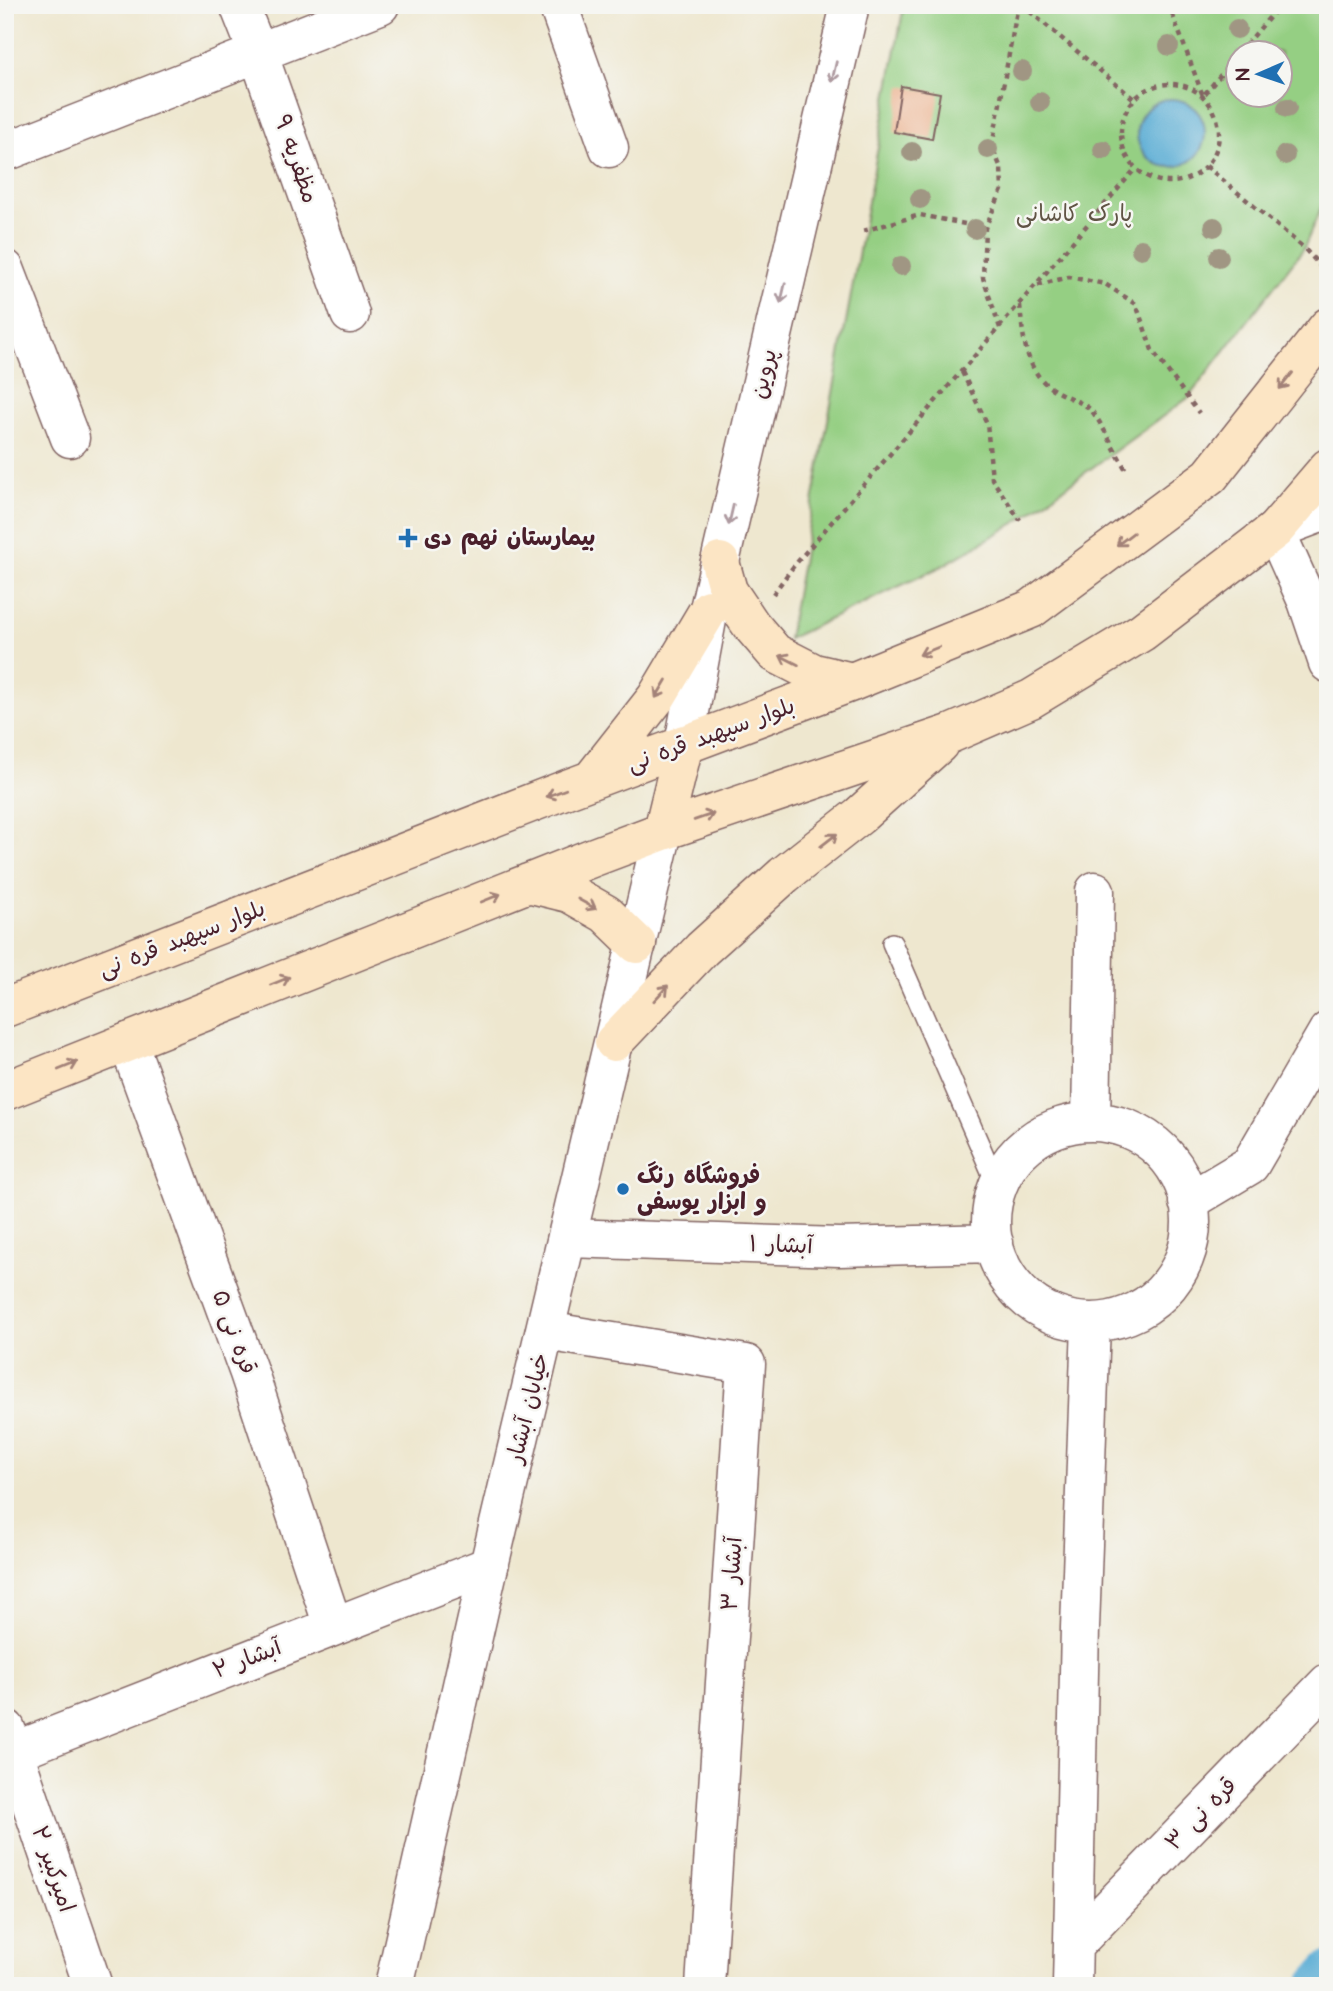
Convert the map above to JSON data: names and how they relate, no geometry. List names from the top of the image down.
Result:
{
  "streets": {
    "main road": ["بلوار سپهبد قره نی"],
    "street": [
      "مظفریه ۹",
      "پروین",
      "آبشار ۱",
      "قره نی ۵",
      "خیابان آبشار",
      "آبشار ۳",
      "آبشار ۲",
      "قره نی ۳",
      "امیرکبیر ۲"
    ]
  },
  "crossings": [
    ["پروین", "بلوار سپهبد قره نی"],
    ["آبشار ۱", "خیابان آبشار"],
    ["قره نی ۵", "آبشار ۲"],
    ["خیابان آبشار", "آبشار ۳"],
    ["خیابان آبشار", "آبشار ۲"],
    ["آبشار ۲", "امیرکبیر ۲"]
  ],
  "one_way": ["پروین"],
  "parks": ["پارک کاشانی"],
  "places": {
    "health": ["بیمارستان نهم دی"],
    "other": ["فروشگاه رنگ و ابزار یوسفی"]
  },
  "north": "left"
}
